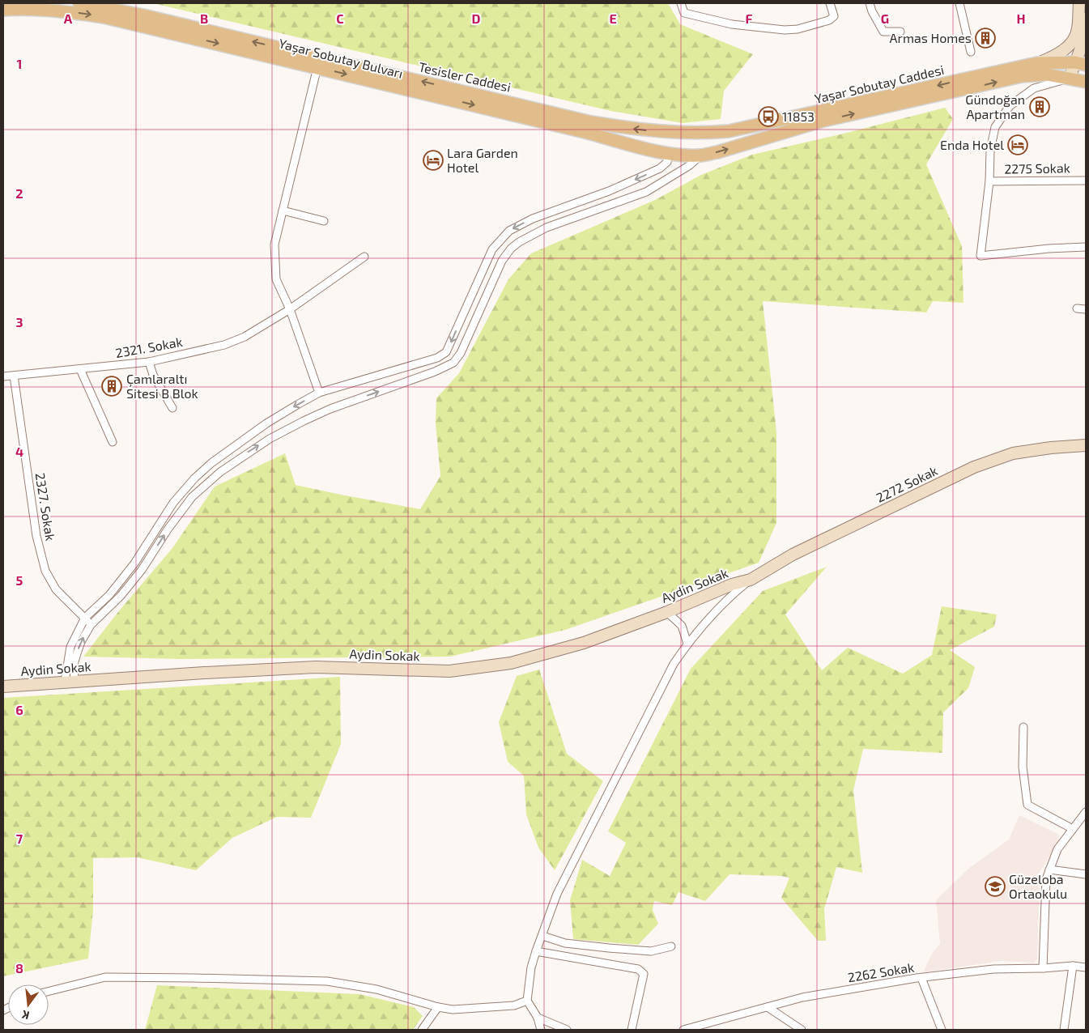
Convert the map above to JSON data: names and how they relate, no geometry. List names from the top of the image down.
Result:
{
  "streets": {
    "main road": ["Yaşar Sobutay Bulvarı", "Tesisler Caddesi", "Yaşar Sobutay Caddesi"],
    "street": [
      "2275 Sokak",
      "2321. Sokak",
      "2272 Sokak",
      "2327. Sokak",
      "Aydin Sokak",
      "2262 Sokak"
    ]
  },
  "crossings": [
    ["Tesisler Caddesi", "Yaşar Sobutay Caddesi"],
    ["2321. Sokak", "2327. Sokak"],
    ["2272 Sokak", "Aydin Sokak"]
  ],
  "one_way": ["Yaşar Sobutay Bulvarı", "Tesisler Caddesi", "Yaşar Sobutay Caddesi"],
  "places": {
    "building": ["Armas Homes", "Gündoğan Apartman", "Çamlaraltı Sitesi B Blok"],
    "bus stop": ["11853"],
    "hotel": ["Enda Hotel", "Lara Garden Hotel"],
    "school or university": ["Güzeloba Ortaokulu"]
  },
  "north": "bottom",
  "grid": {
    "columns": [
      "A",
      "B",
      "C",
      "D",
      "E",
      "F",
      "G",
      "H"
    ],
    "rows": [
      "1",
      "2",
      "3",
      "4",
      "5",
      "6",
      "7",
      "8"
    ]
  }
}
